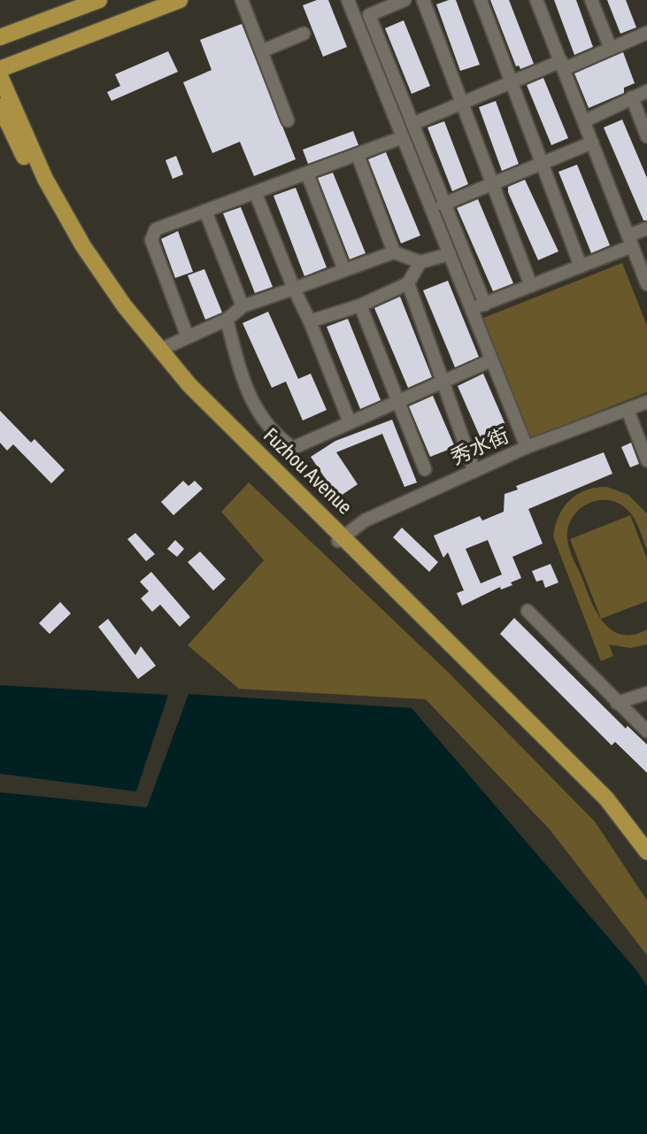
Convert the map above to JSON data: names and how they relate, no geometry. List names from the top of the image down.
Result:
{
  "streets": {
    "main road": ["Fuzhou Avenue"],
    "street": ["秀水街"]
  },
  "crossings": [
    ["秀水街", "Fuzhou Avenue"]
  ]
}
